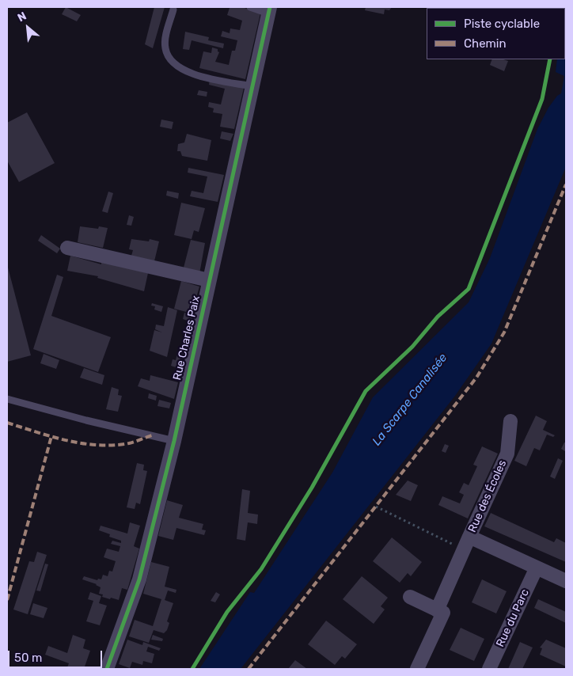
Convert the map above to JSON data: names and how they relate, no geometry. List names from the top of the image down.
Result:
{
  "streets": {
    "street": ["Rue Charles Paix", "Rue des Écoles", "Rue du Parc"]
  },
  "crossings": [
    ["Rue des Écoles", "Rue du Parc"]
  ],
  "water": ["La Scarpe Canalisée"],
  "legend": ["Piste cyclable", "Chemin"],
  "scale_bar": "50 m",
  "north": "top left"
}
